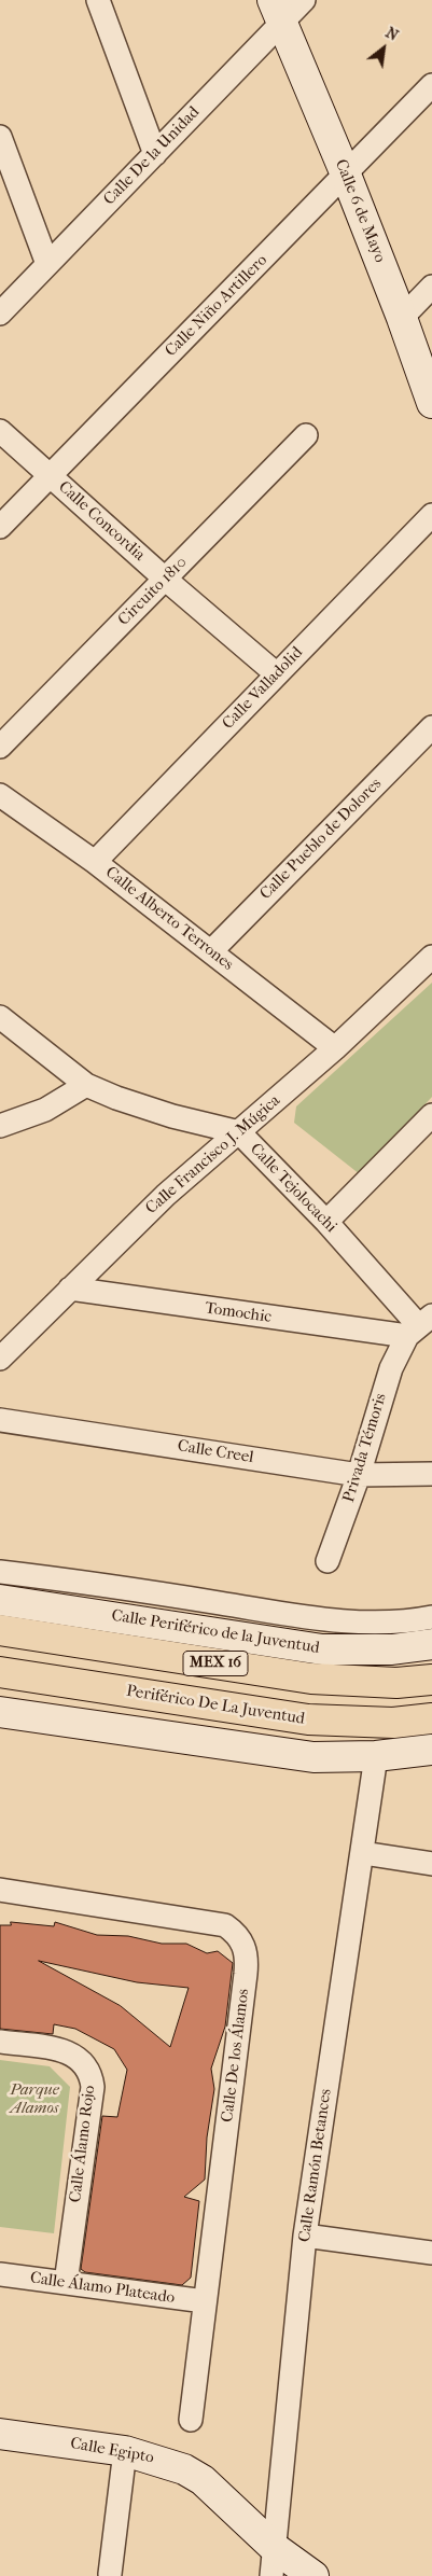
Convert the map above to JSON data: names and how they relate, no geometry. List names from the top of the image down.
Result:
{
  "streets": {
    "highway": ["MEX 16", "Periférico De La Juventud"],
    "main road": ["Calle 6 de Mayo", "Calle Periférico de la Juventud", "Calle Egipto"],
    "street": [
      "Calle De la Unidad",
      "Calle Niño Artillero",
      "Calle Concordia",
      "Circuito 1810",
      "Calle Valladolid",
      "Calle Pueblo de Dolores",
      "Calle Alberto Terrones",
      "Calle Francisco J. Múgica",
      "Calle Tejolocachi",
      "Tomochic",
      "Privada Témoris",
      "Calle Creel",
      "Calle De los Álamos",
      "Calle Álamo Rojo",
      "Calle Ramón Betances",
      "Calle Álamo Plateado"
    ]
  },
  "crossings": [
    ["Calle De la Unidad", "Calle 6 de Mayo"],
    ["Calle 6 de Mayo", "Calle Niño Artillero"],
    ["Calle Niño Artillero", "Calle Concordia"],
    ["Calle Concordia", "Circuito 1810"],
    ["Calle Concordia", "Calle Valladolid"],
    ["Calle Valladolid", "Calle Alberto Terrones"],
    ["Calle Pueblo de Dolores", "Calle Alberto Terrones"],
    ["Calle Alberto Terrones", "Calle Francisco J. Múgica"],
    ["Calle Francisco J. Múgica", "Calle Tejolocachi"],
    ["Calle Francisco J. Múgica", "Tomochic"],
    ["Calle Tejolocachi", "Tomochic"],
    ["Calle Tejolocachi", "Privada Témoris"],
    ["Tomochic", "Privada Témoris"],
    ["Privada Témoris", "Calle Creel"],
    ["Calle De los Álamos", "Calle Álamo Plateado"],
    ["Calle Álamo Rojo", "Calle Álamo Plateado"],
    ["Calle Ramón Betances", "Calle Egipto"]
  ],
  "parks": ["Parque Alamos"],
  "north": "top right"
}
